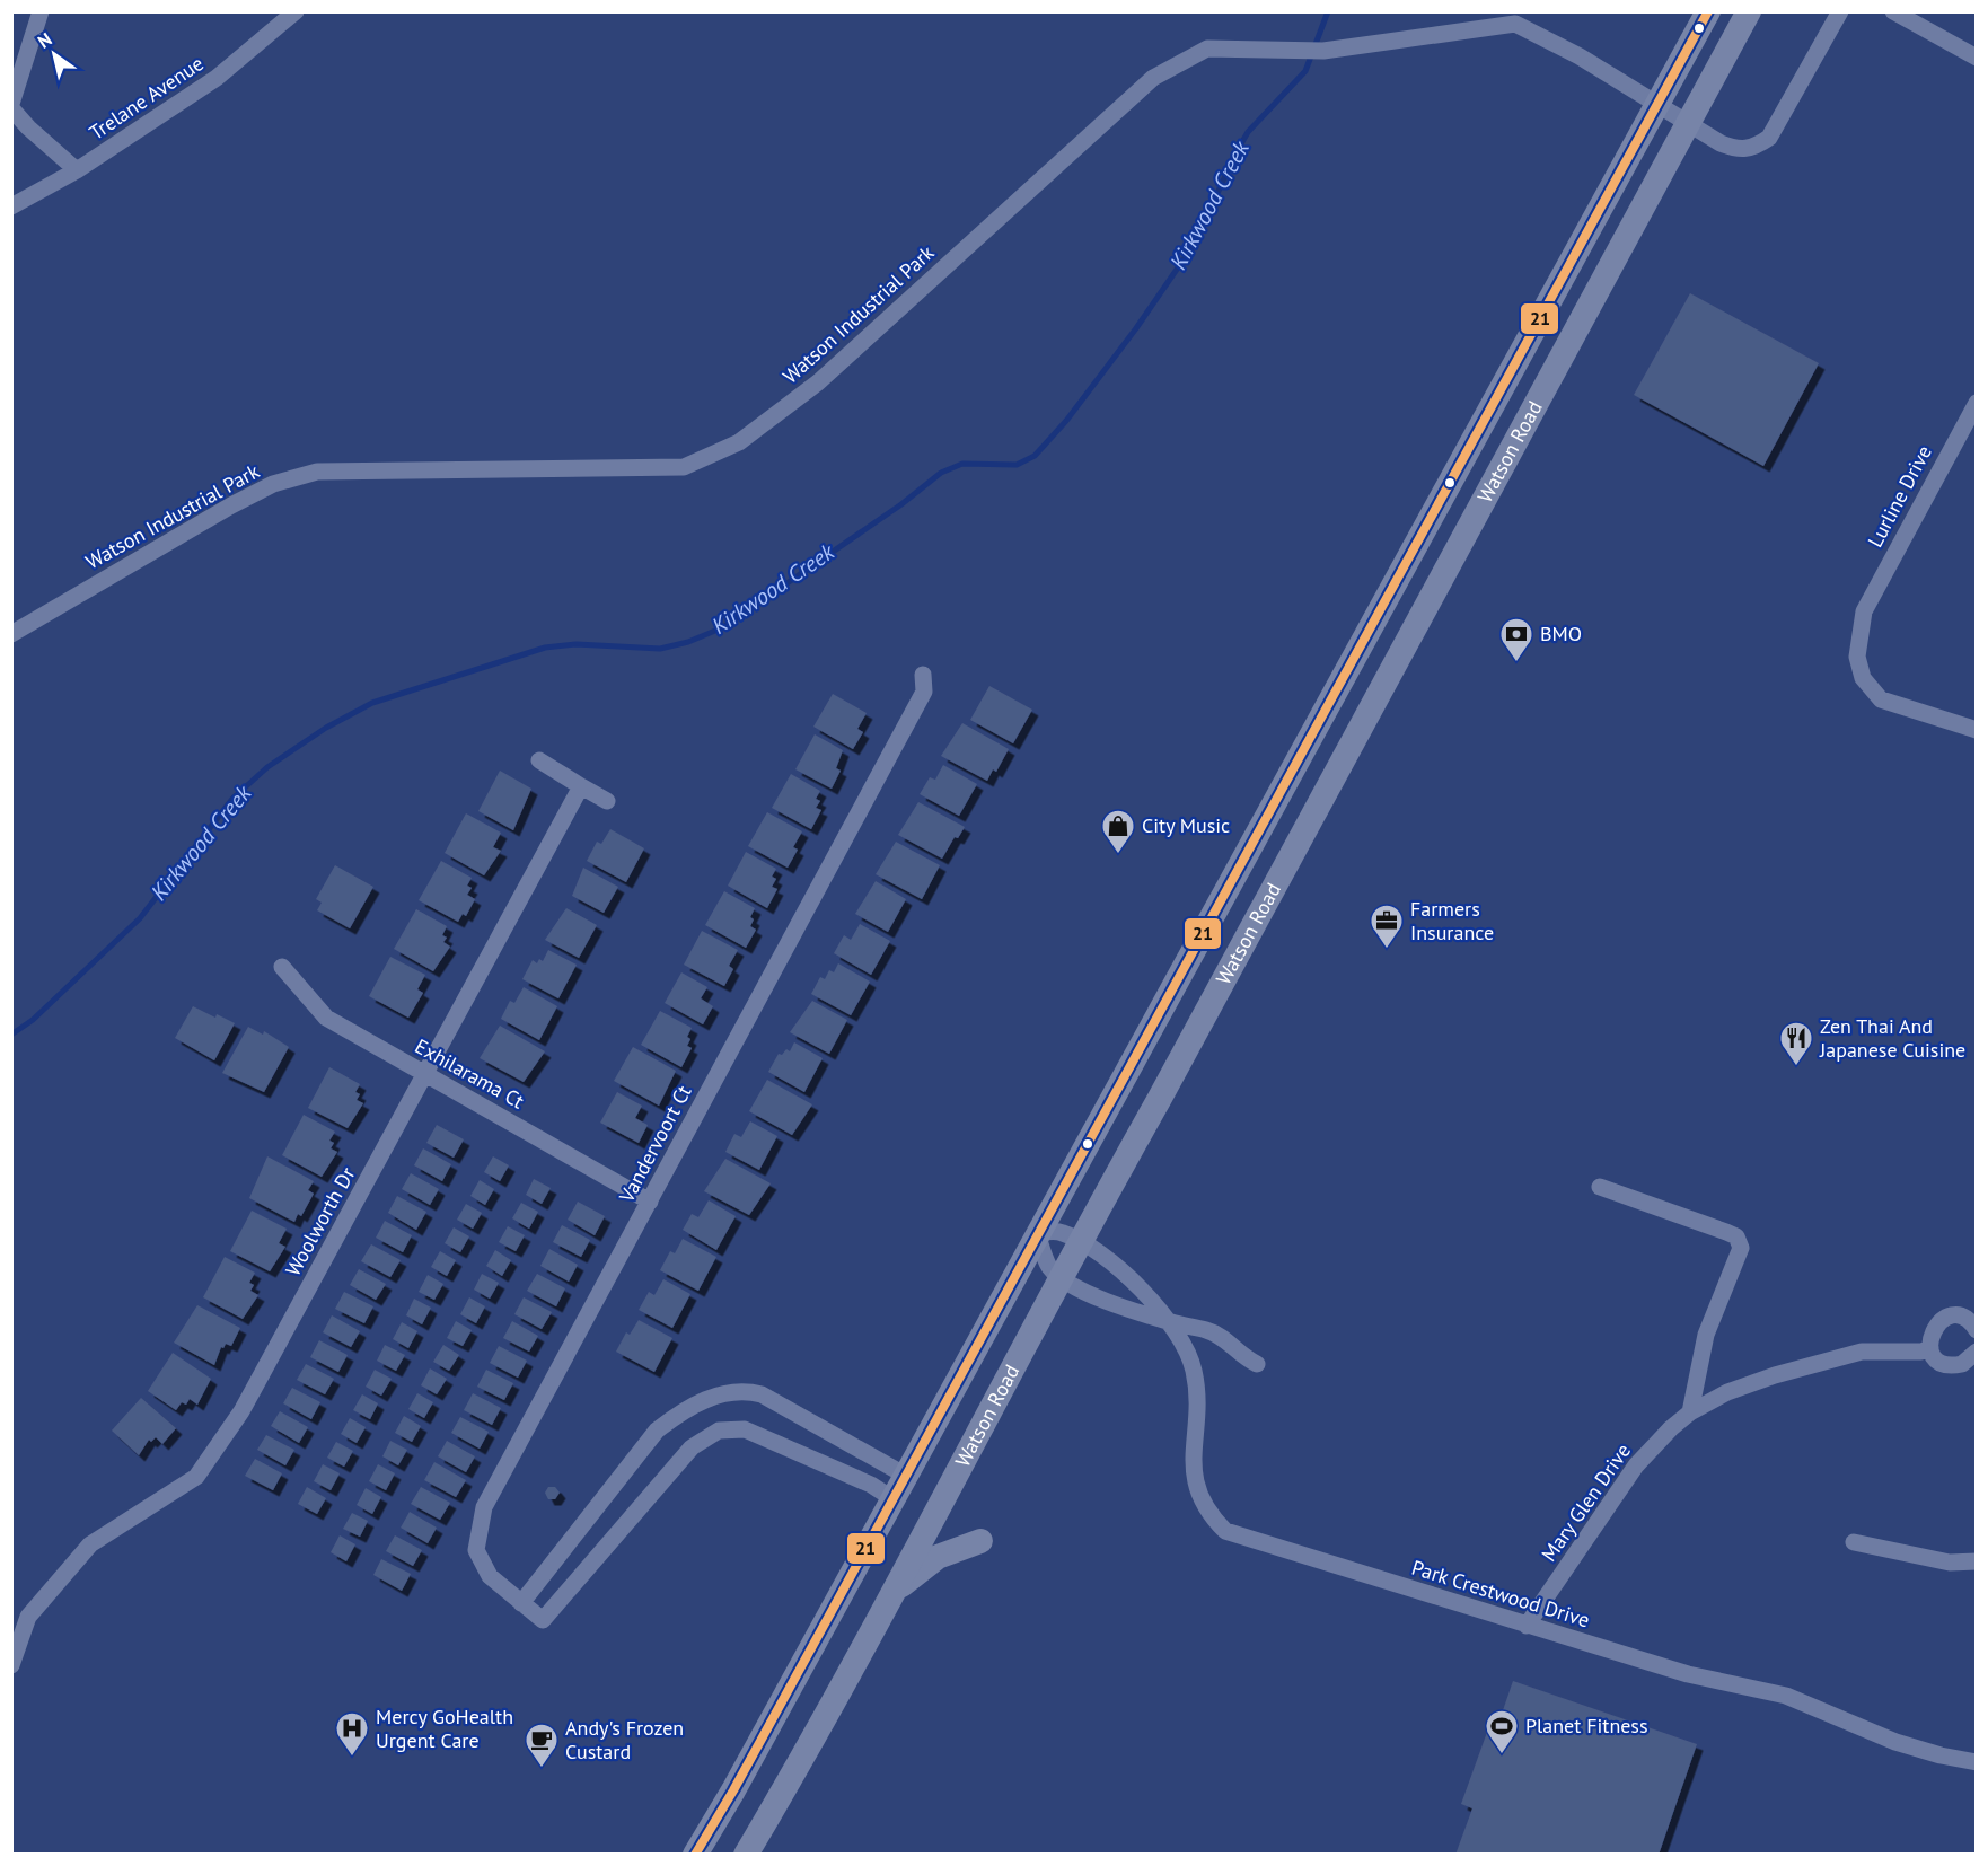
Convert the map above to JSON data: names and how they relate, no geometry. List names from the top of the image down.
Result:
{
  "streets": {
    "main road": ["Watson Road"],
    "street": [
      "Trelane Avenue",
      "Watson Industrial Park",
      "Lurline Drive",
      "Exhilarama Ct",
      "Vandervoort Ct",
      "Woolworth Dr",
      "Mary Glen Drive",
      "Park Crestwood Drive"
    ]
  },
  "crossings": [
    ["Watson Industrial Park", "Watson Road"],
    ["Watson Road", "Vandervoort Ct"],
    ["Watson Road", "Park Crestwood Drive"],
    ["Exhilarama Ct", "Vandervoort Ct"],
    ["Exhilarama Ct", "Woolworth Dr"],
    ["Mary Glen Drive", "Park Crestwood Drive"]
  ],
  "water": ["Kirkwood Creek"],
  "places": {
    "bank": ["BMO"],
    "shop": ["City Music"],
    "office": ["Farmers Insurance"],
    "restaurant": ["Zen Thai And Japanese Cuisine"],
    "sports": ["Planet Fitness"],
    "hospital": ["Mercy GoHealth Urgent Care"],
    "cafe": ["Andy's Frozen Custard"]
  },
  "lines": ["transit line 21"],
  "north": "top left"
}
